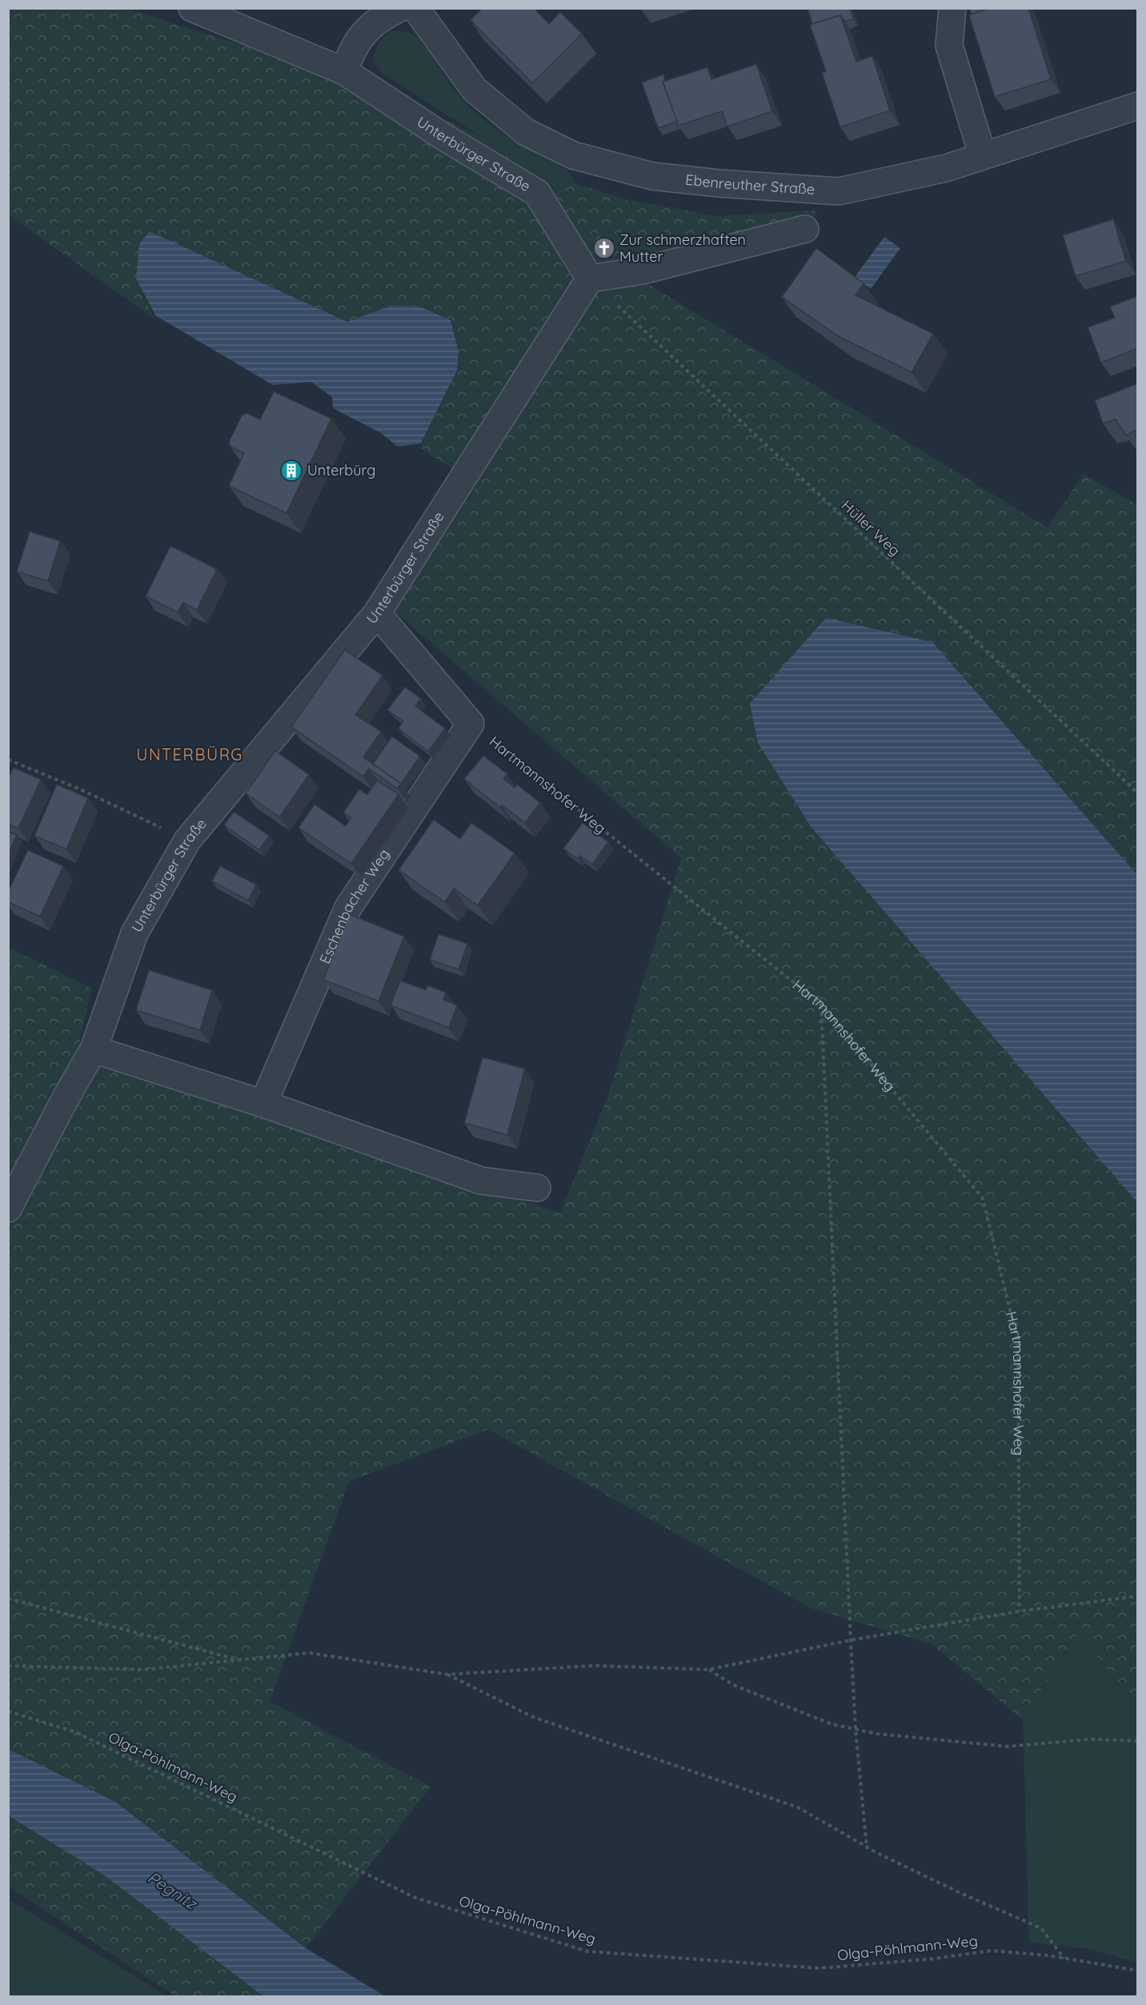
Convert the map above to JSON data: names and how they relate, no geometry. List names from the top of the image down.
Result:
{
  "streets": {
    "street": ["Unterbürger Straße", "Ebenreuther Straße", "Eschenbacher Weg"],
    "path": ["Hüller Weg", "Hartmannshofer Weg", "Olga-Pöhlmann-Weg"]
  },
  "crossings": [
    ["Unterbürger Straße", "Hüller Weg"],
    ["Hartmannshofer Weg", "Eschenbacher Weg"]
  ],
  "districts": ["UNTERBÜRG"],
  "water": ["Pegnitz"],
  "places": {
    "church": ["Zur schmerzhaften Mutter"],
    "building": ["Unterbürg"]
  }
}
